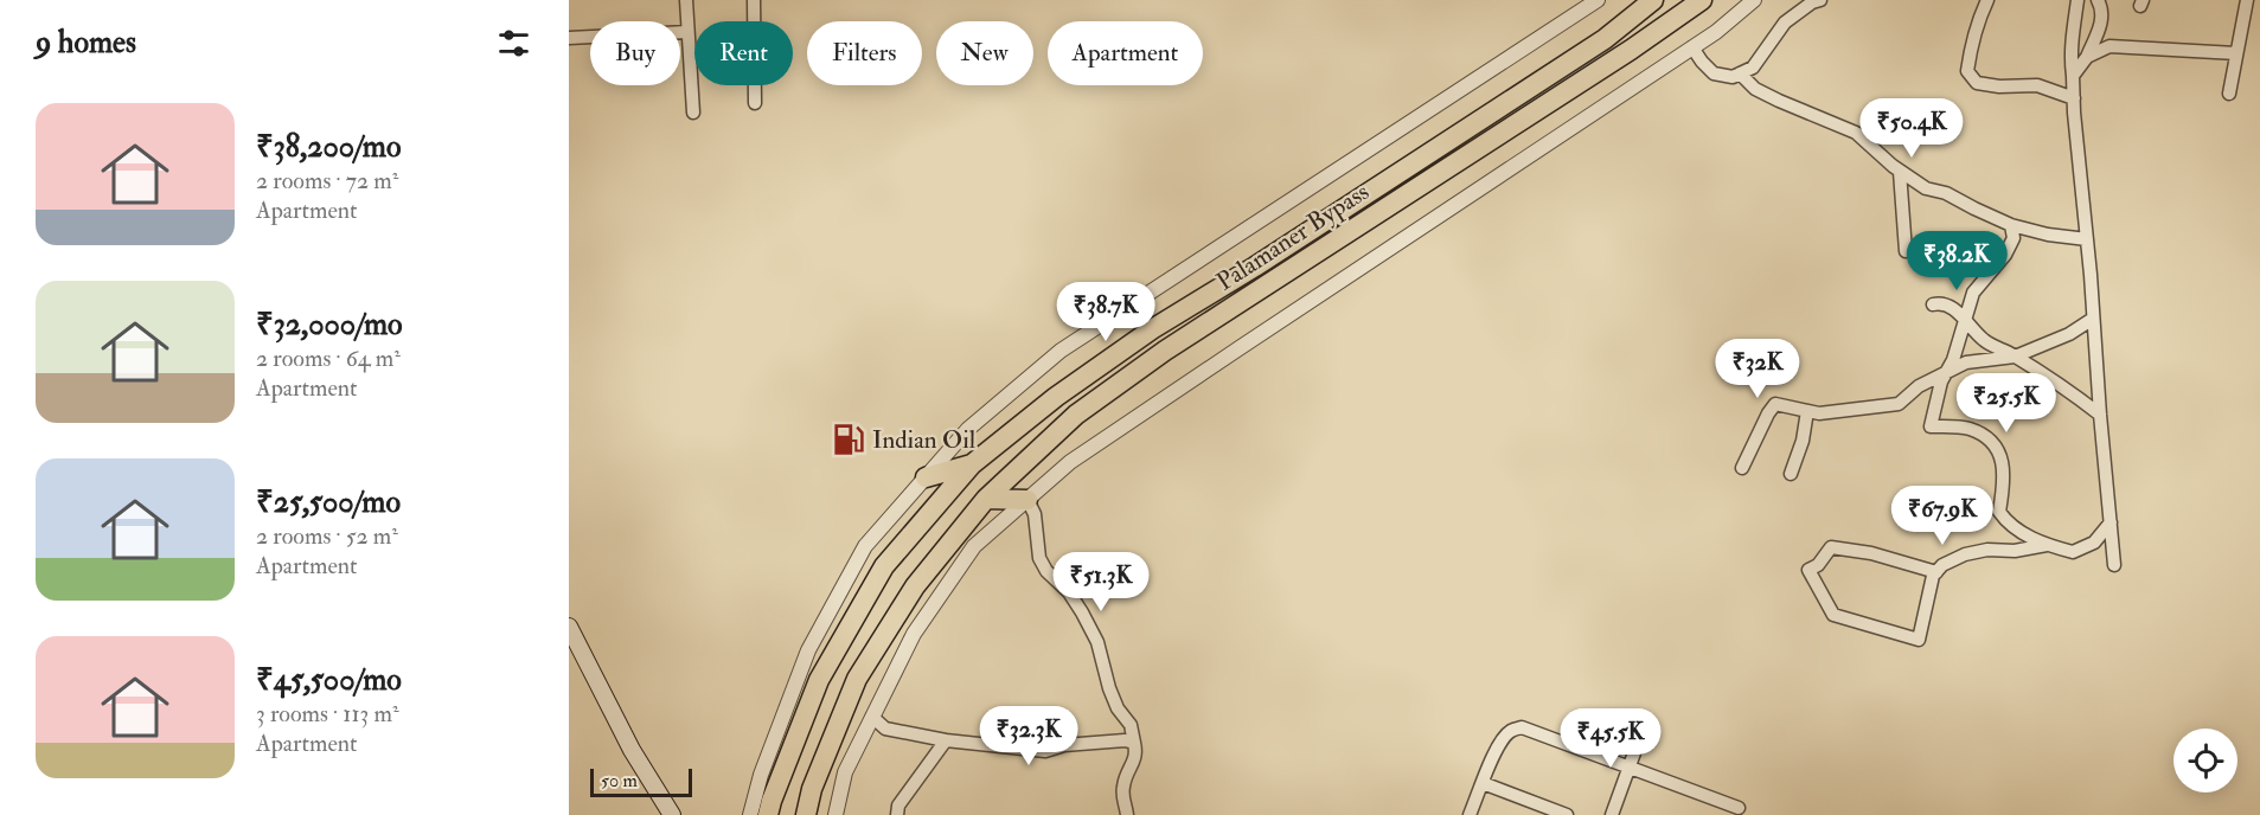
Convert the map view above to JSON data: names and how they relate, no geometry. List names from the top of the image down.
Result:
{
  "streets": {
    "highway": ["Palamaner Bypass"]
  },
  "places": {
    "fuel station": ["Indian Oil"]
  },
  "scale_bar": "50 m",
  "page": {
    "heading": "9 homes",
    "chip": [
      "Buy",
      "Rent",
      "Filters",
      "New",
      "Apartment"
    ],
    "list": [
      {
        "name": "₹38,200/mo",
        "note": "2 rooms · 72 m² · Apartment"
      },
      {
        "name": "₹32,000/mo",
        "note": "2 rooms · 64 m² · Apartment"
      },
      {
        "name": "₹25,500/mo",
        "note": "2 rooms · 52 m² · Apartment"
      },
      {
        "name": "₹45,500/mo",
        "note": "3 rooms · 113 m² · Apartment"
      }
    ],
    "price": [
      "₹50.4K",
      "₹38.2K",
      "₹38.7K",
      "₹32K",
      "₹25.5K",
      "₹67.9K",
      "₹51.3K",
      "₹32.3K",
      "₹45.5K"
    ],
    "scale": "50 m"
  }
}
